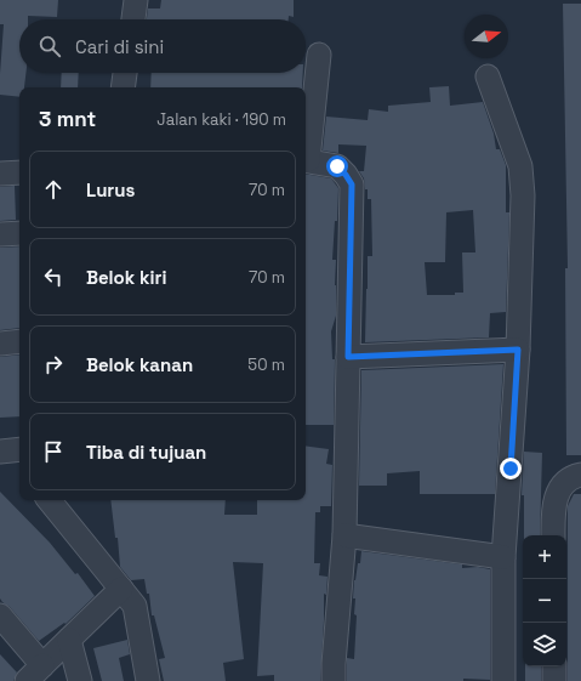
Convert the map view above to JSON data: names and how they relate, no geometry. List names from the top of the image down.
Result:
{
  "north": "right",
  "page": {
    "search": "Cari di sini",
    "heading": ["3 mnt", "Jalan kaki · 190 m"],
    "list": [
      ["Lurus", "70 m"],
      ["Belok kiri", "70 m"],
      ["Belok kanan", "50 m"],
      "Tiba di tujuan"
    ],
    "map_buttons": ["+", "−"]
  }
}
